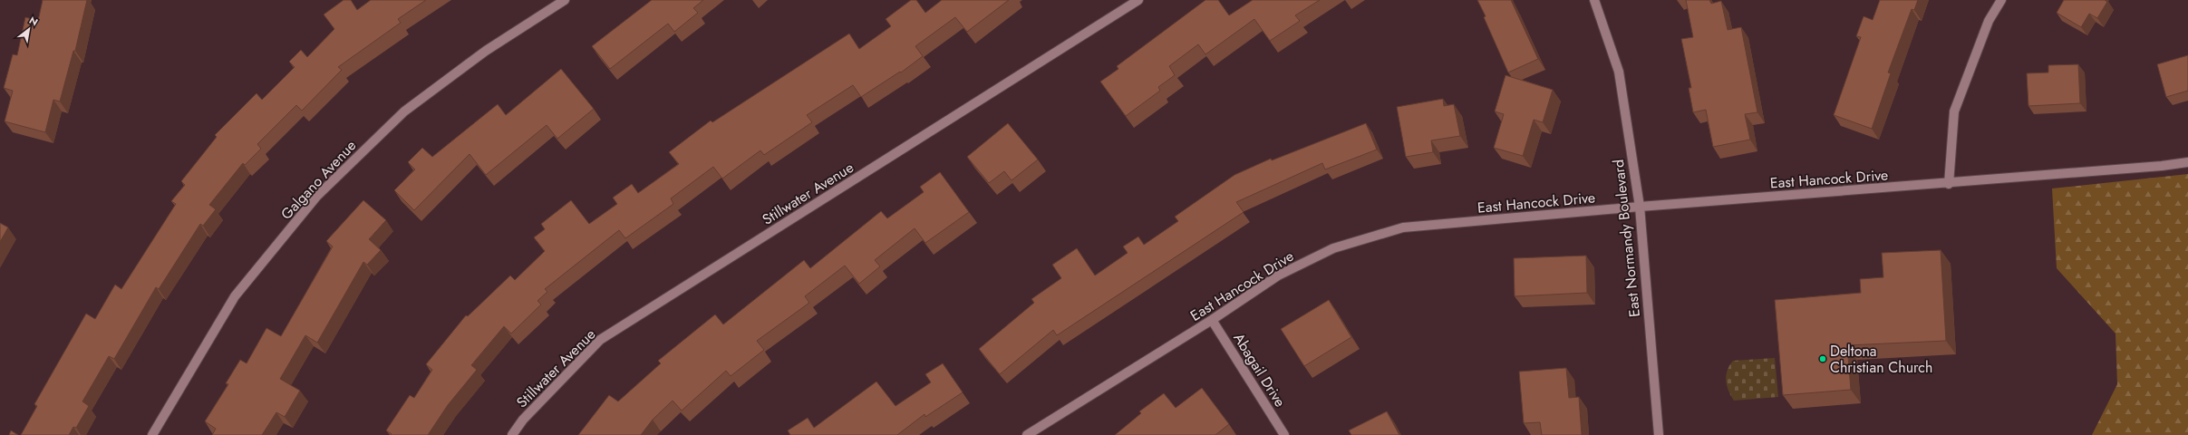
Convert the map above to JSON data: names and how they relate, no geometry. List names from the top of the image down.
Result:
{
  "streets": {
    "street": [
      "East Hancock Drive",
      "Galgano Avenue",
      "Stillwater Avenue",
      "East Normandy Boulevard",
      "Abagail Drive"
    ]
  },
  "crossings": [
    ["East Hancock Drive", "East Normandy Boulevard"],
    ["East Hancock Drive", "Abagail Drive"]
  ],
  "places": ["Deltona Christian Church"],
  "north": "top right"
}
